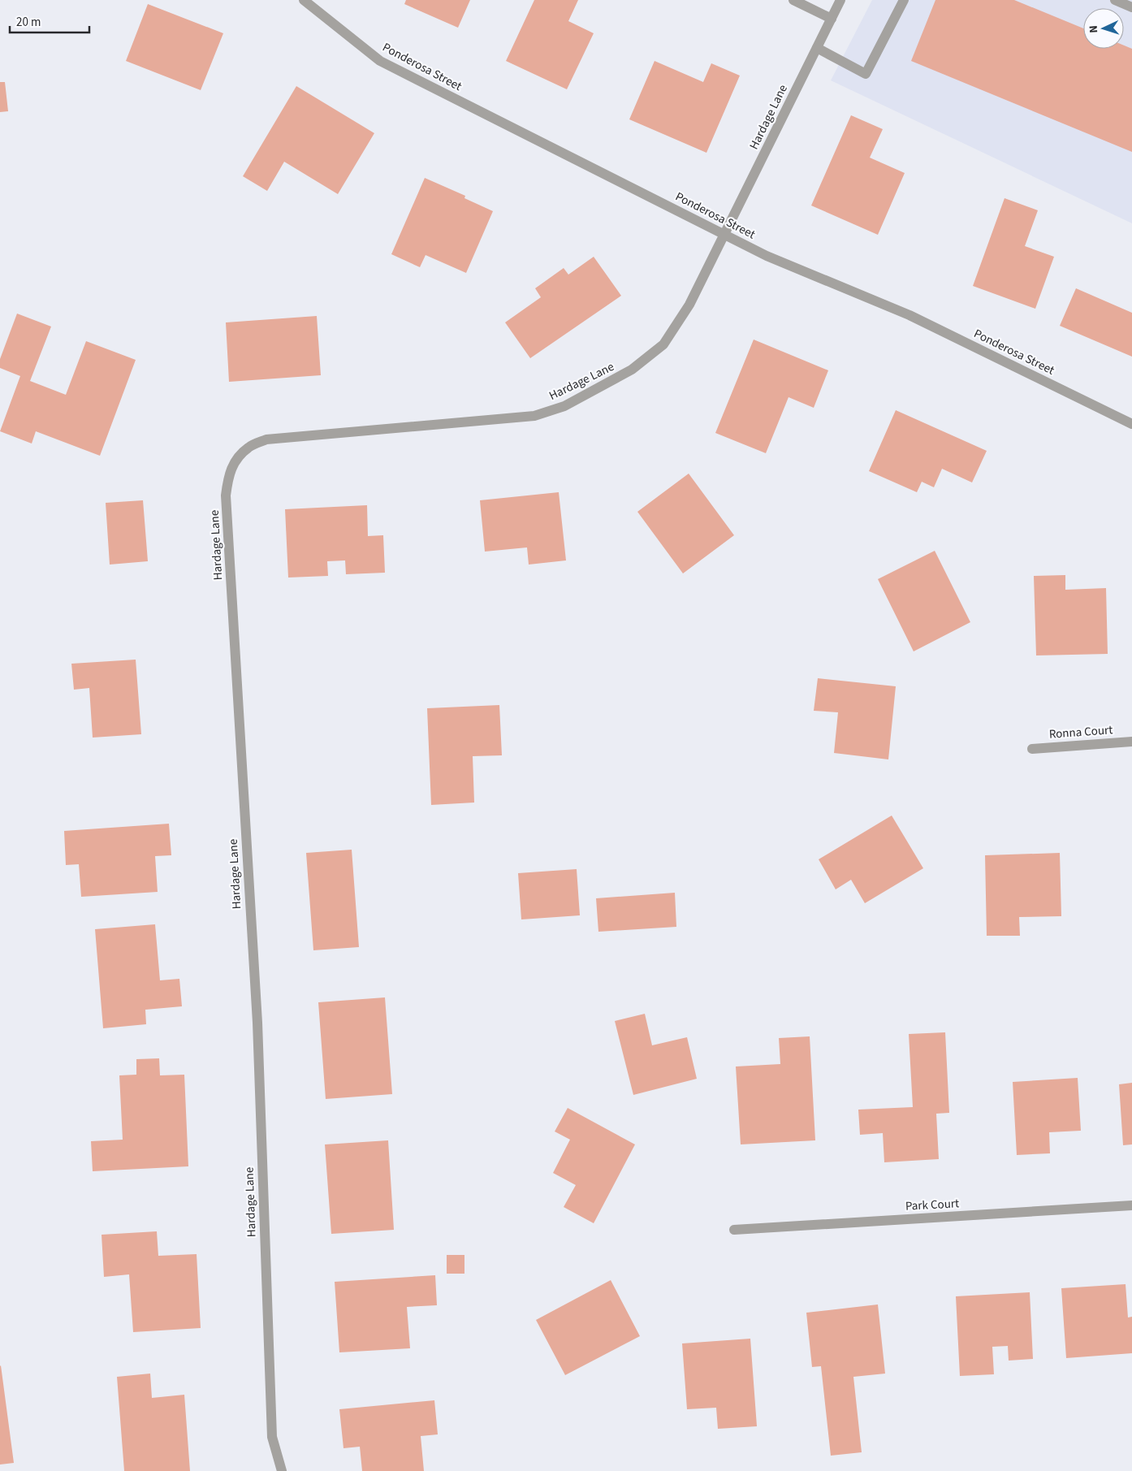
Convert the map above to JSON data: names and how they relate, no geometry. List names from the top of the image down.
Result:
{
  "streets": {
    "street": [
      "Ponderosa Street",
      "Hardage Lane",
      "Ronna Court",
      "Park Court"
    ]
  },
  "crossings": [
    ["Ponderosa Street", "Hardage Lane"]
  ],
  "scale_bar": "20 m",
  "north": "left"
}
